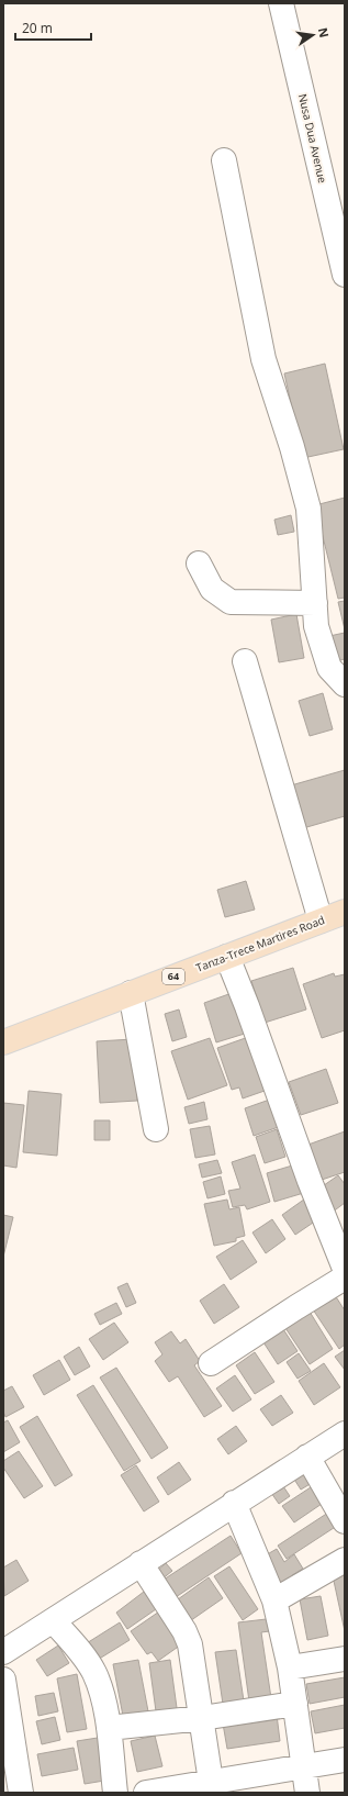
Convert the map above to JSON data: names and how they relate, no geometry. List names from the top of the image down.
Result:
{
  "streets": {
    "main road": ["Tanza-Trece Martires Road", "64"],
    "street": ["Nusa Dua Avenue"]
  },
  "scale_bar": "20 m",
  "north": "right"
}
